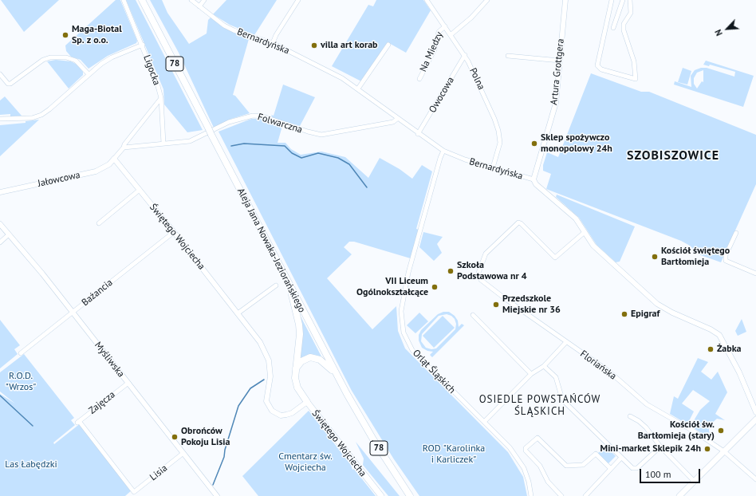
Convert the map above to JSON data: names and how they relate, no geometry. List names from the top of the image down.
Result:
{
  "streets": {
    "main road": ["78", "Świętego Wojciecha", "Aleja Jana Nowaka-Jeziorańskiego"],
    "street": [
      "Bernardyńska",
      "Na Miedzy",
      "Ligocka",
      "Artura Grottgera",
      "Polna",
      "Owocowa",
      "Folwarczna",
      "Jałowcowa",
      "Bażancia",
      "Myśliwska",
      "Floriańska",
      "Orląt Śląskich",
      "Zajęcza",
      "Lisia"
    ]
  },
  "crossings": [
    ["Bernardyńska", "Artura Grottgera"],
    ["Bernardyńska", "Polna"],
    ["Bernardyńska", "Owocowa"],
    ["Bernardyńska", "Folwarczna"],
    ["Bernardyńska", "Floriańska"],
    ["Bernardyńska", "Orląt Śląskich"],
    ["Na Miedzy", "Polna"],
    ["Ligocka", "Folwarczna"],
    ["Polna", "Owocowa"],
    ["Jałowcowa", "Świętego Wojciecha"],
    ["Świętego Wojciecha", "Bażancia"],
    ["Bażancia", "Myśliwska"],
    ["Myśliwska", "Zajęcza"],
    ["Myśliwska", "Lisia"],
    ["Zajęcza", "Lisia"]
  ],
  "districts": ["SZOBISZOWICE", "OSIEDLE POWSTAŃCÓW ŚLĄSKICH"],
  "parks": [
    "R.O.D. \"Wrzos\"",
    "ROD \"Karolinka i Karliczek\"",
    "Cmentarz św. Wojciecha",
    "Las Łabędzki"
  ],
  "places": [
    "Maga-Biotal Sp. z o.o.",
    "villa art korab",
    "Sklep spożywczo monopolowy 24h",
    "Kościół świętego Bartłomieja",
    "Szkoła Podstawowa nr 4",
    "VII Liceum Ogólnokształcące",
    "Przedszkole Miejskie nr 36",
    "Epigraf",
    "Żabka",
    "Kościół św. Bartłomieja (stary)",
    "Obrońców Pokoju Lisia",
    "Mini-market Sklepik 24h"
  ],
  "scale_bar": "100 m",
  "north": "bottom left"
}
